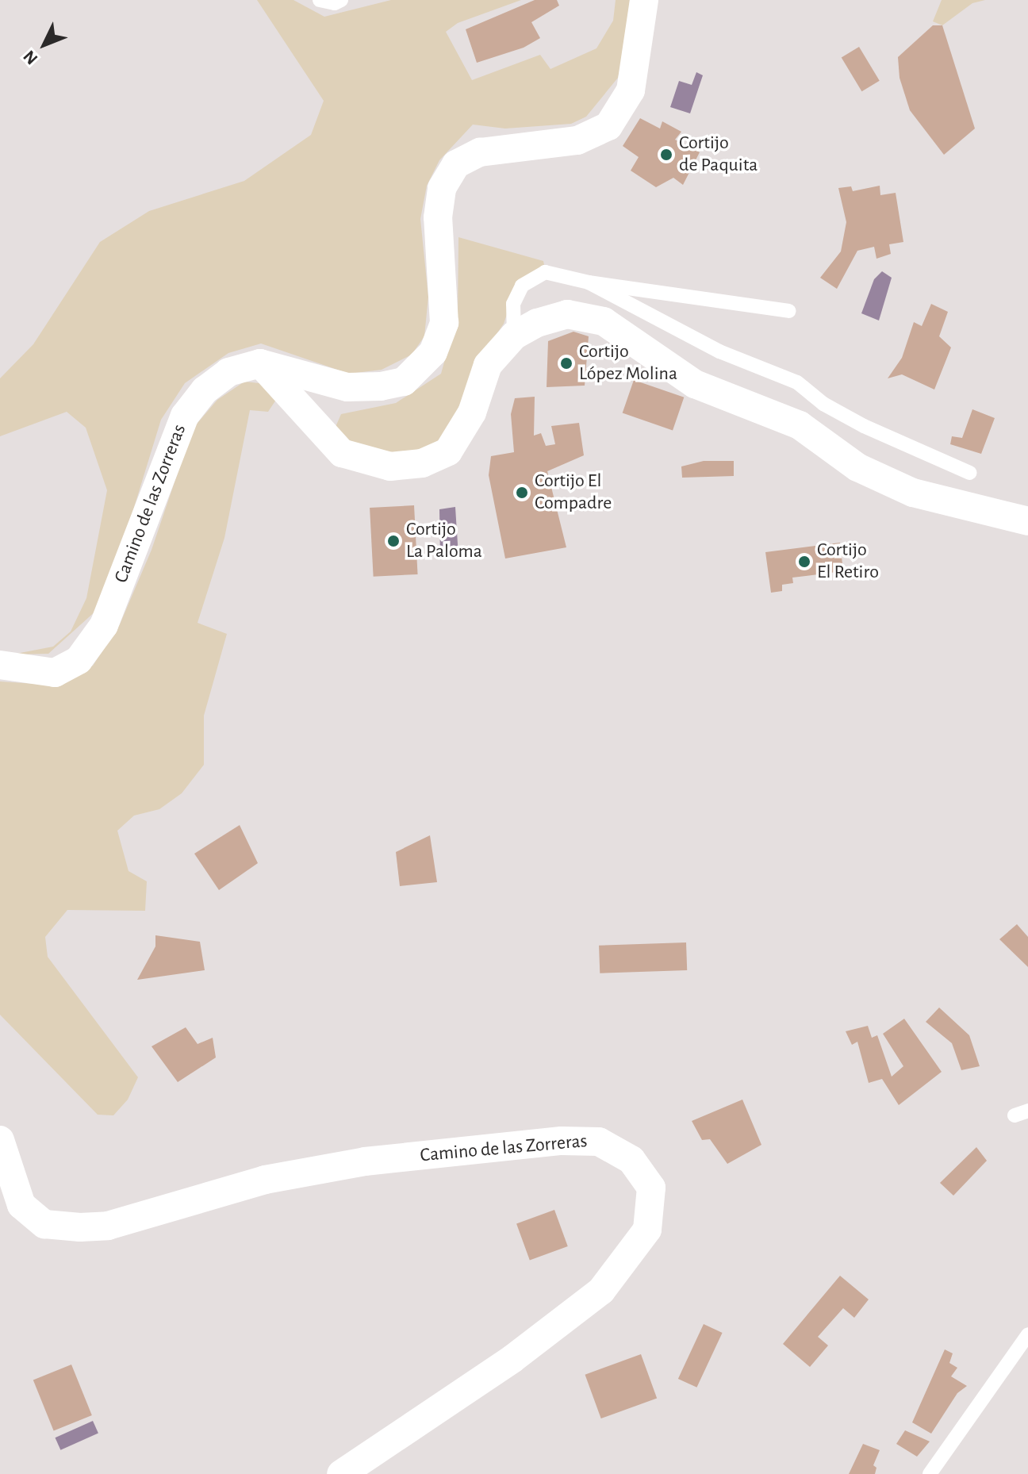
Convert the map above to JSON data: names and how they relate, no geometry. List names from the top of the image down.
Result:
{
  "streets": {
    "street": ["Camino de las Zorreras"]
  },
  "places": [
    "Cortijo de Paquita",
    "Cortijo López Molina",
    "Cortijo El Compadre",
    "Cortijo La Paloma",
    "Cortijo El Retiro"
  ],
  "north": "bottom left"
}
